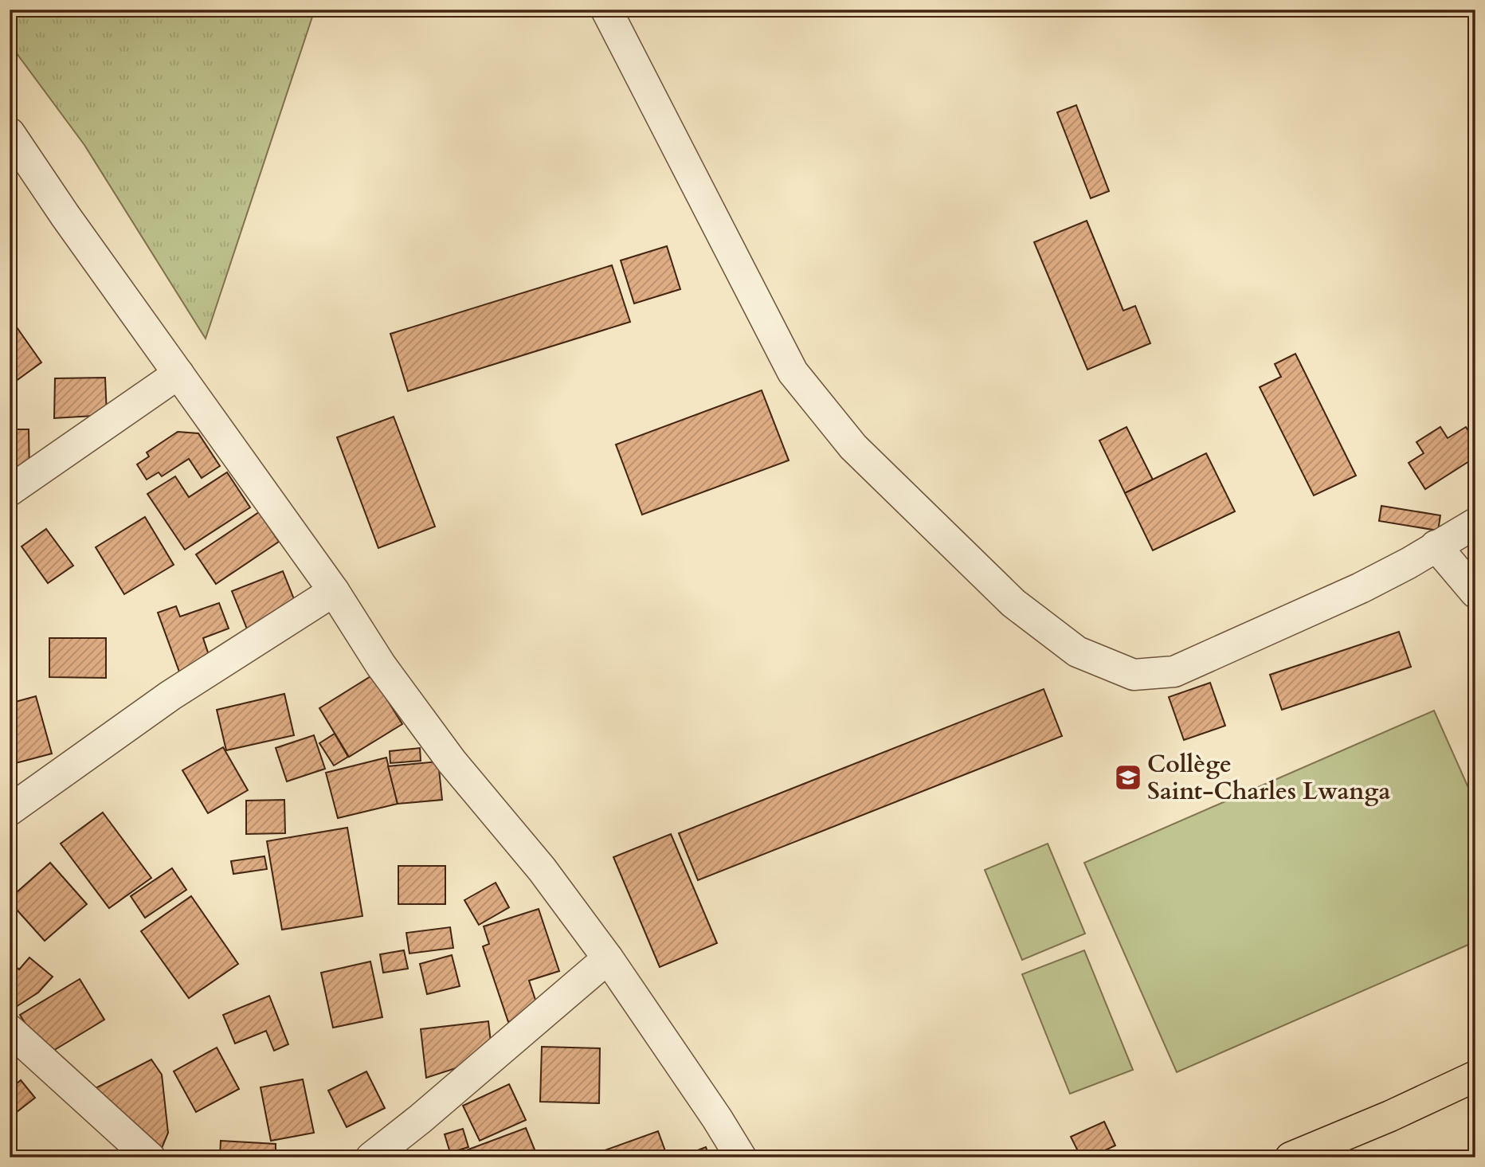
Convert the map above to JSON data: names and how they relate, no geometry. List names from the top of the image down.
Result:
{
  "places": {
    "school or university": ["Collège Saint-Charles Lwanga"]
  }
}
